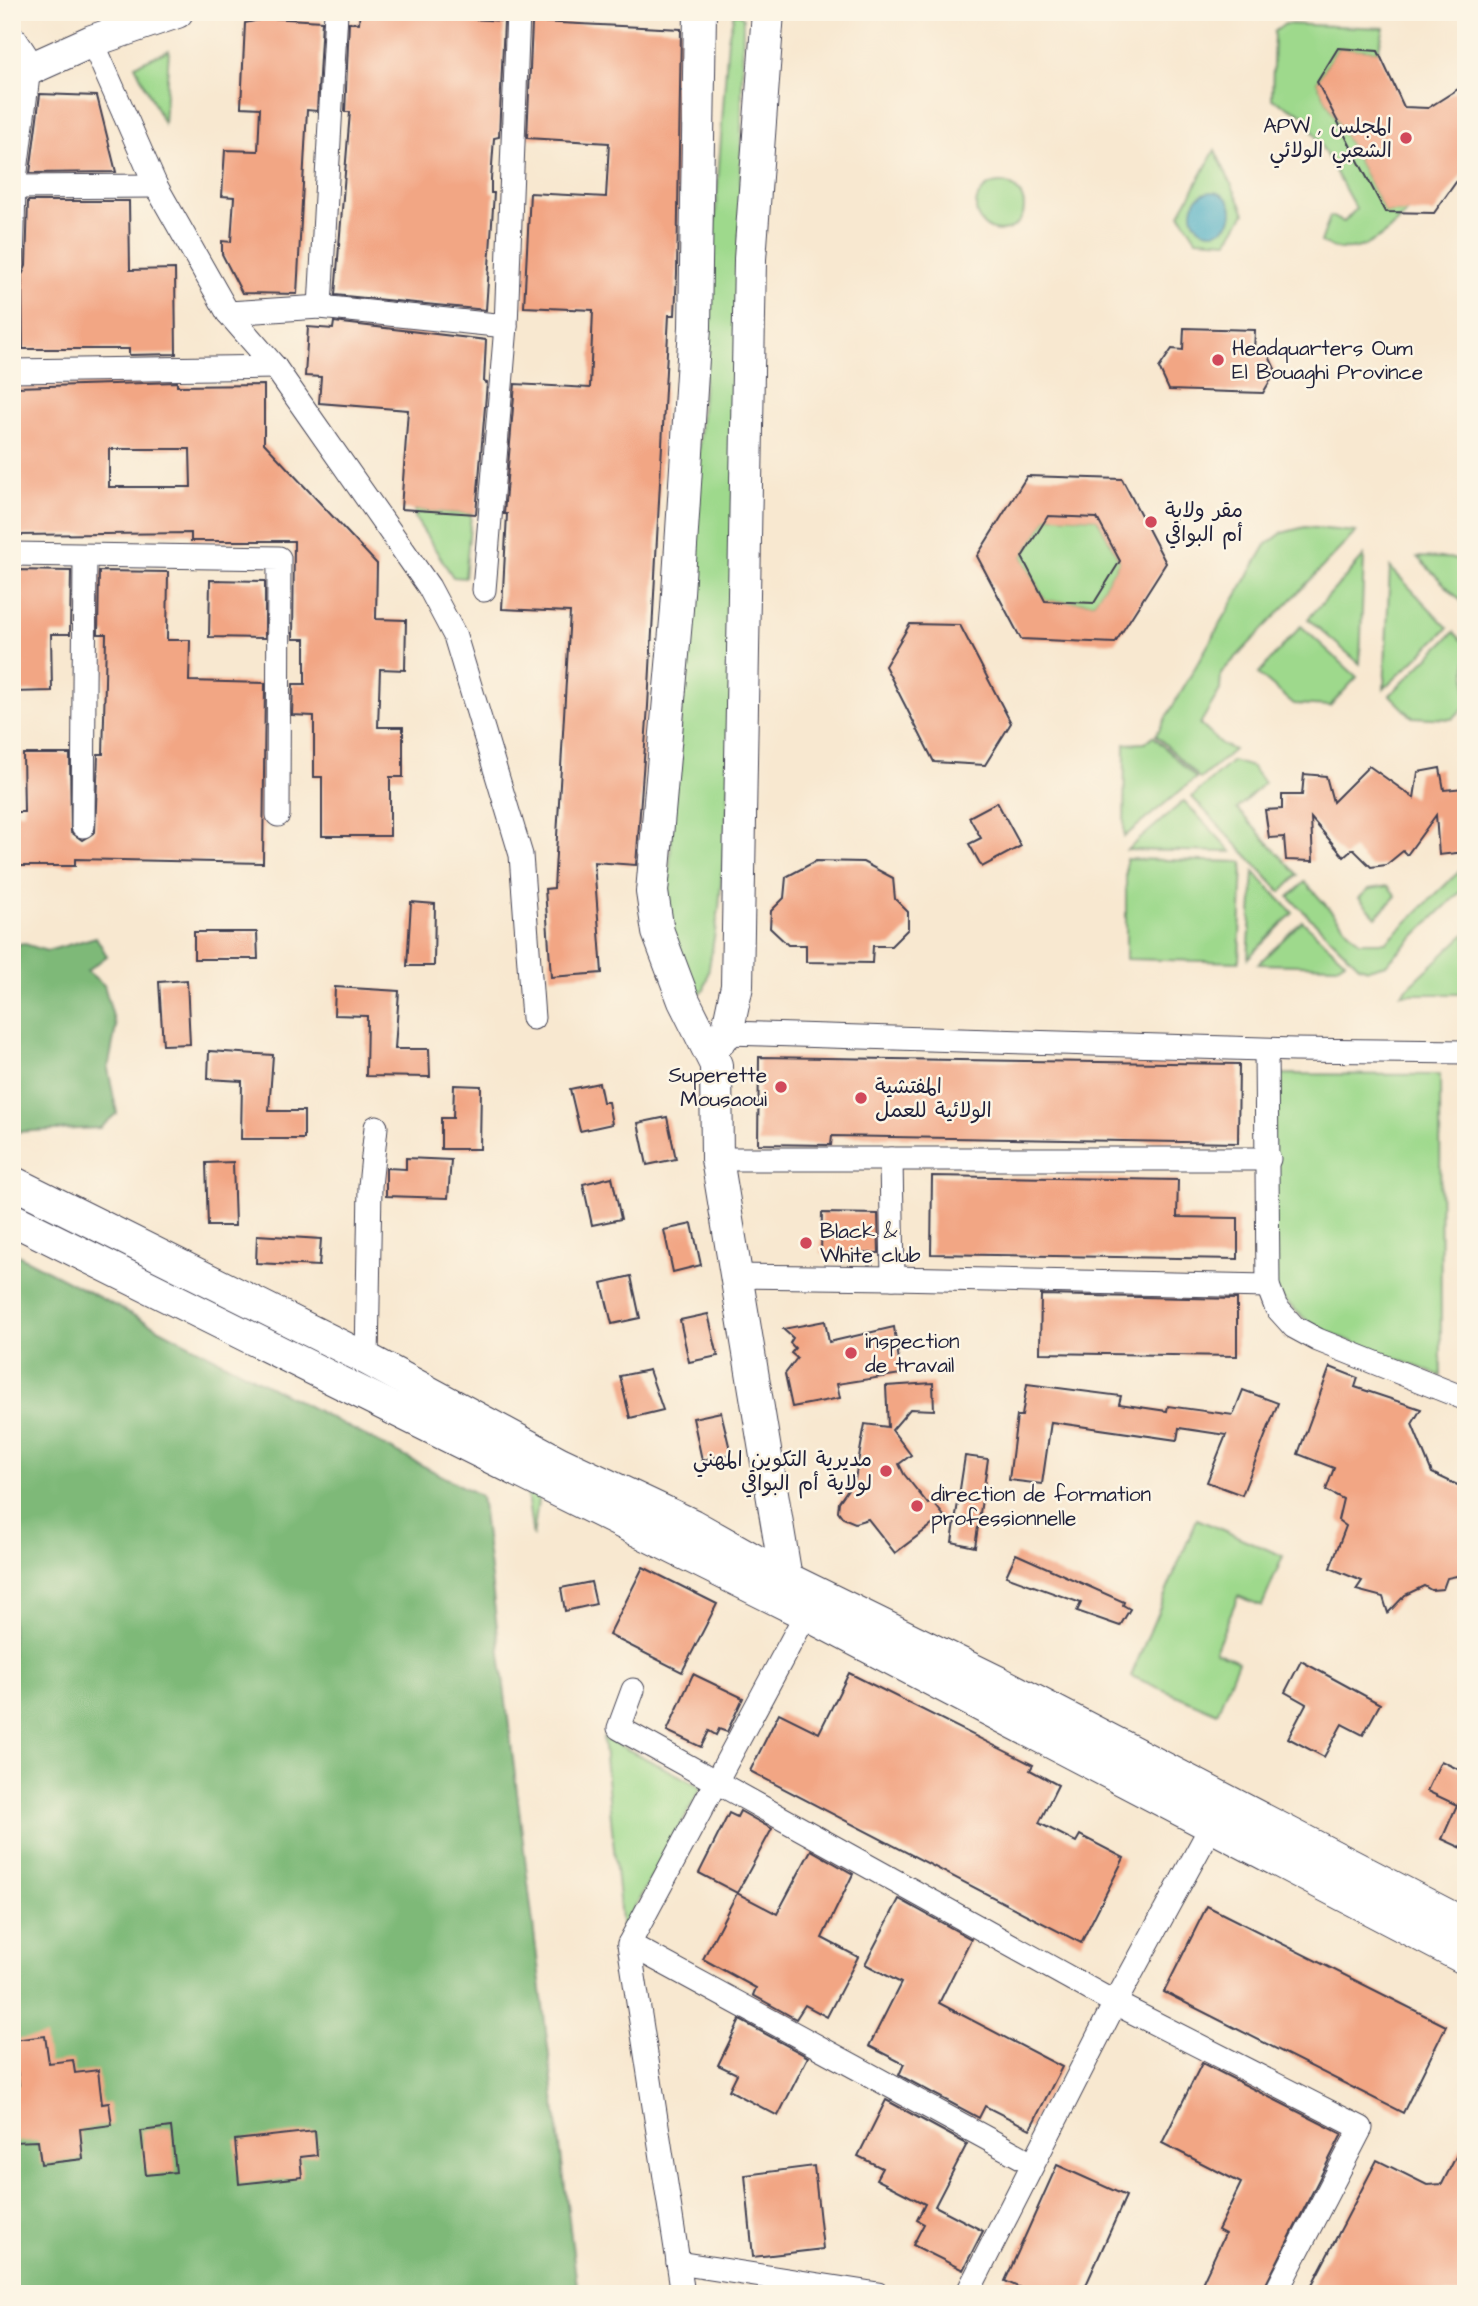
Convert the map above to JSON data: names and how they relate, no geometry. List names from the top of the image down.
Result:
{
  "places": [
    "APW , المجلس الشعبي الولائي",
    "Headquarters Oum El Bouaghi Province",
    "مقر ولاية أم البواقي",
    "Superette Mousaoui",
    "المفتشية الولائية للعمل",
    "Black & White club",
    "inspection de travail",
    "مديرية التكوين المهني لولاية أم البواقي",
    "direction de formation professionnelle"
  ]
}
